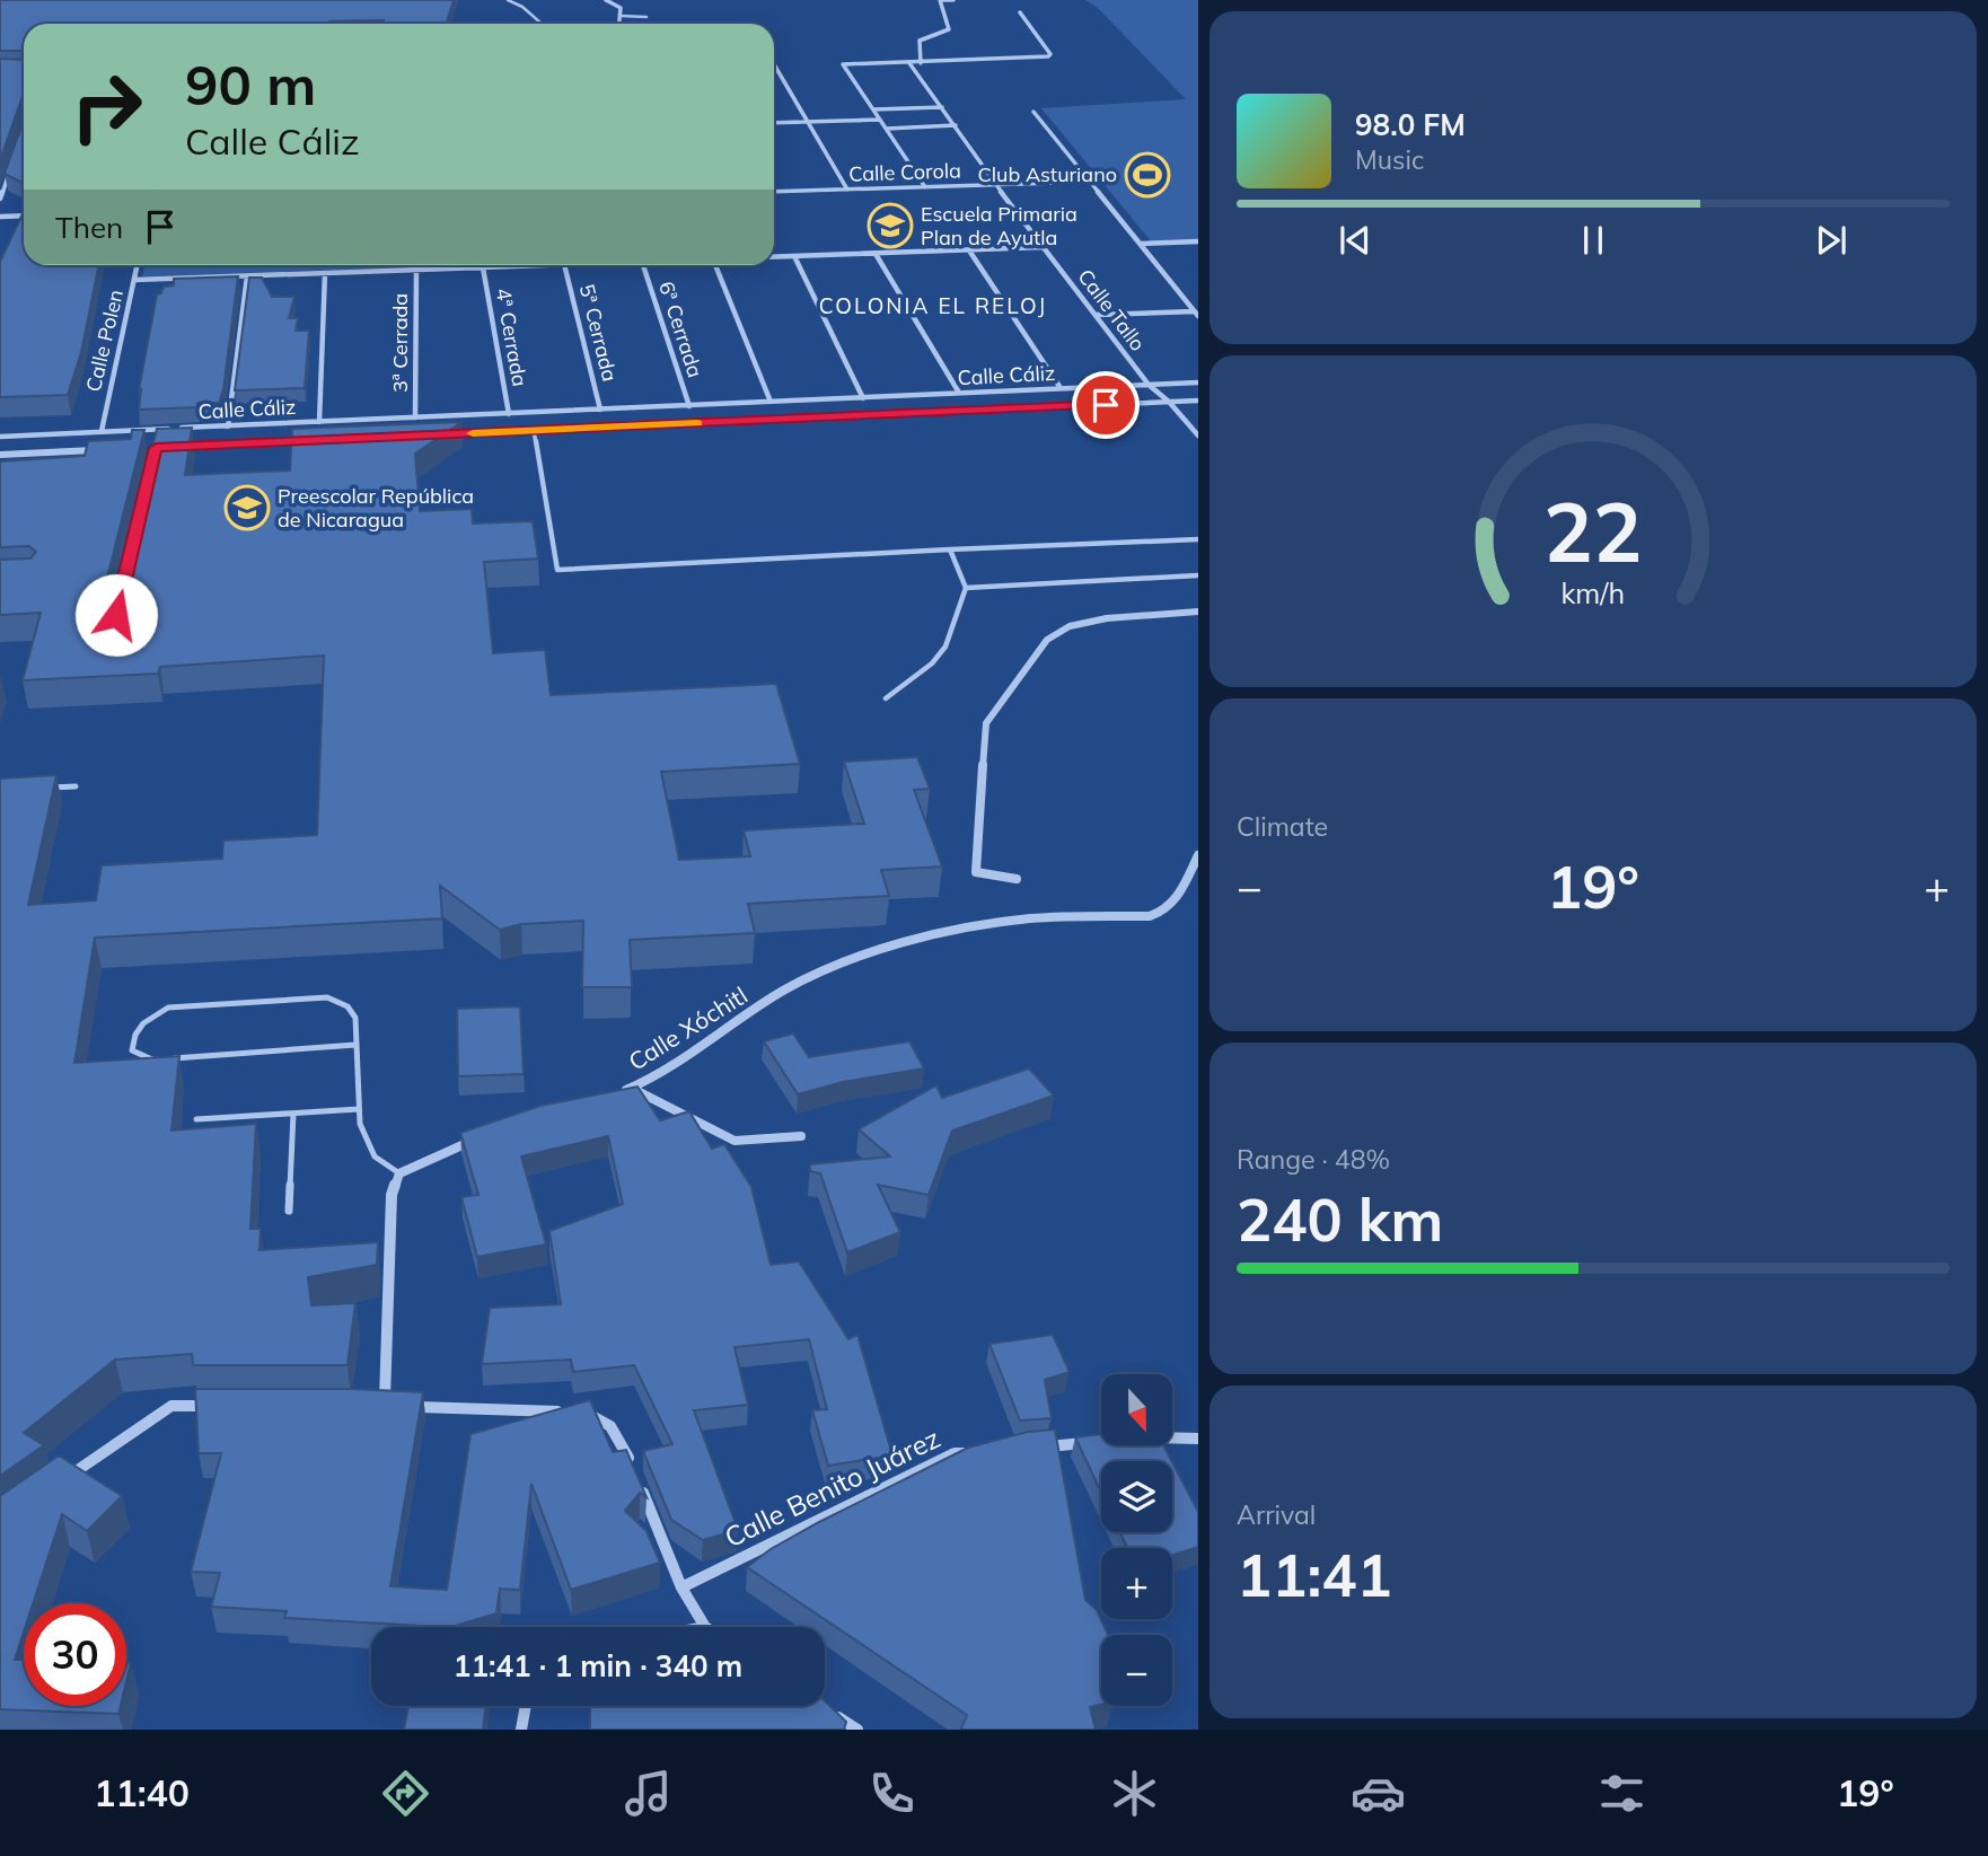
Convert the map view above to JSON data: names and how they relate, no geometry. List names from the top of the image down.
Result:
{
  "streets": {
    "street": [
      "Calle Corola",
      "Calle Tallo",
      "6ª Cerrada",
      "5ª Cerrada",
      "4ª Cerrada",
      "Calle Polen",
      "3ª Cerrada",
      "Calle Cáliz",
      "Calle Xóchitl",
      "Calle Benito Juárez"
    ]
  },
  "crossings": [
    ["Calle Corola", "Calle Tallo"],
    ["Calle Tallo", "Calle Cáliz"],
    ["6ª Cerrada", "Calle Cáliz"],
    ["5ª Cerrada", "Calle Cáliz"],
    ["4ª Cerrada", "Calle Cáliz"],
    ["Calle Polen", "Calle Cáliz"],
    ["3ª Cerrada", "Calle Cáliz"]
  ],
  "districts": ["COLONIA EL RELOJ"],
  "places": {
    "sports": ["Club Asturiano"],
    "school or university": ["Escuela Primaria Plan de Ayutla", "Preescolar República de Nicaragua"]
  },
  "north": "bottom",
  "page": {
    "turn": ["90 m", "Calle Cáliz"],
    "song": ["98.0 FM", "Music"],
    "then": "Then",
    "tile": [
      "Climate",
      ["Range · 48%", "240 km"],
      ["Arrival", "11:41"]
    ],
    "heat": ["−", "19°", "+"],
    "map_buttons": ["+", "−"],
    "limit": "30",
    "trip": "11:41 · 1 min · 340 m",
    "tabs": ["11:40", "19°"],
    "gauge": ["22", "km/h"]
  }
}
